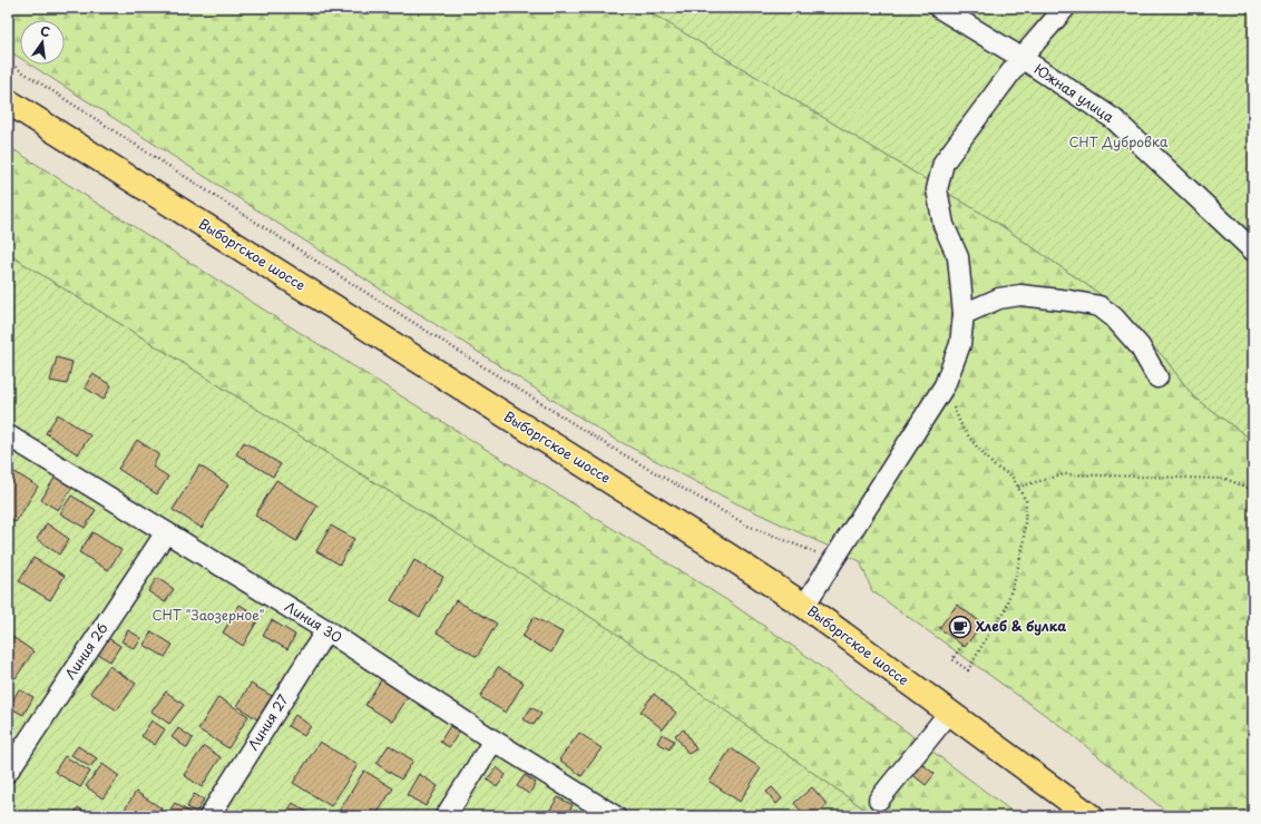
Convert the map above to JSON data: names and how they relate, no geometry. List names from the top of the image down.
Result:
{
  "streets": {
    "main road": ["Выборгское шоссе"],
    "street": [
      "Южная улица",
      "Линия 30",
      "Линия 26",
      "Линия 27"
    ]
  },
  "crossings": [
    ["Линия 30", "Линия 26"],
    ["Линия 30", "Линия 27"]
  ],
  "parks": ["СНТ Дубровка", "СНТ \"Заозерное\""],
  "places": {
    "cafe": ["Хлеб & булка"]
  },
  "north": "top"
}
